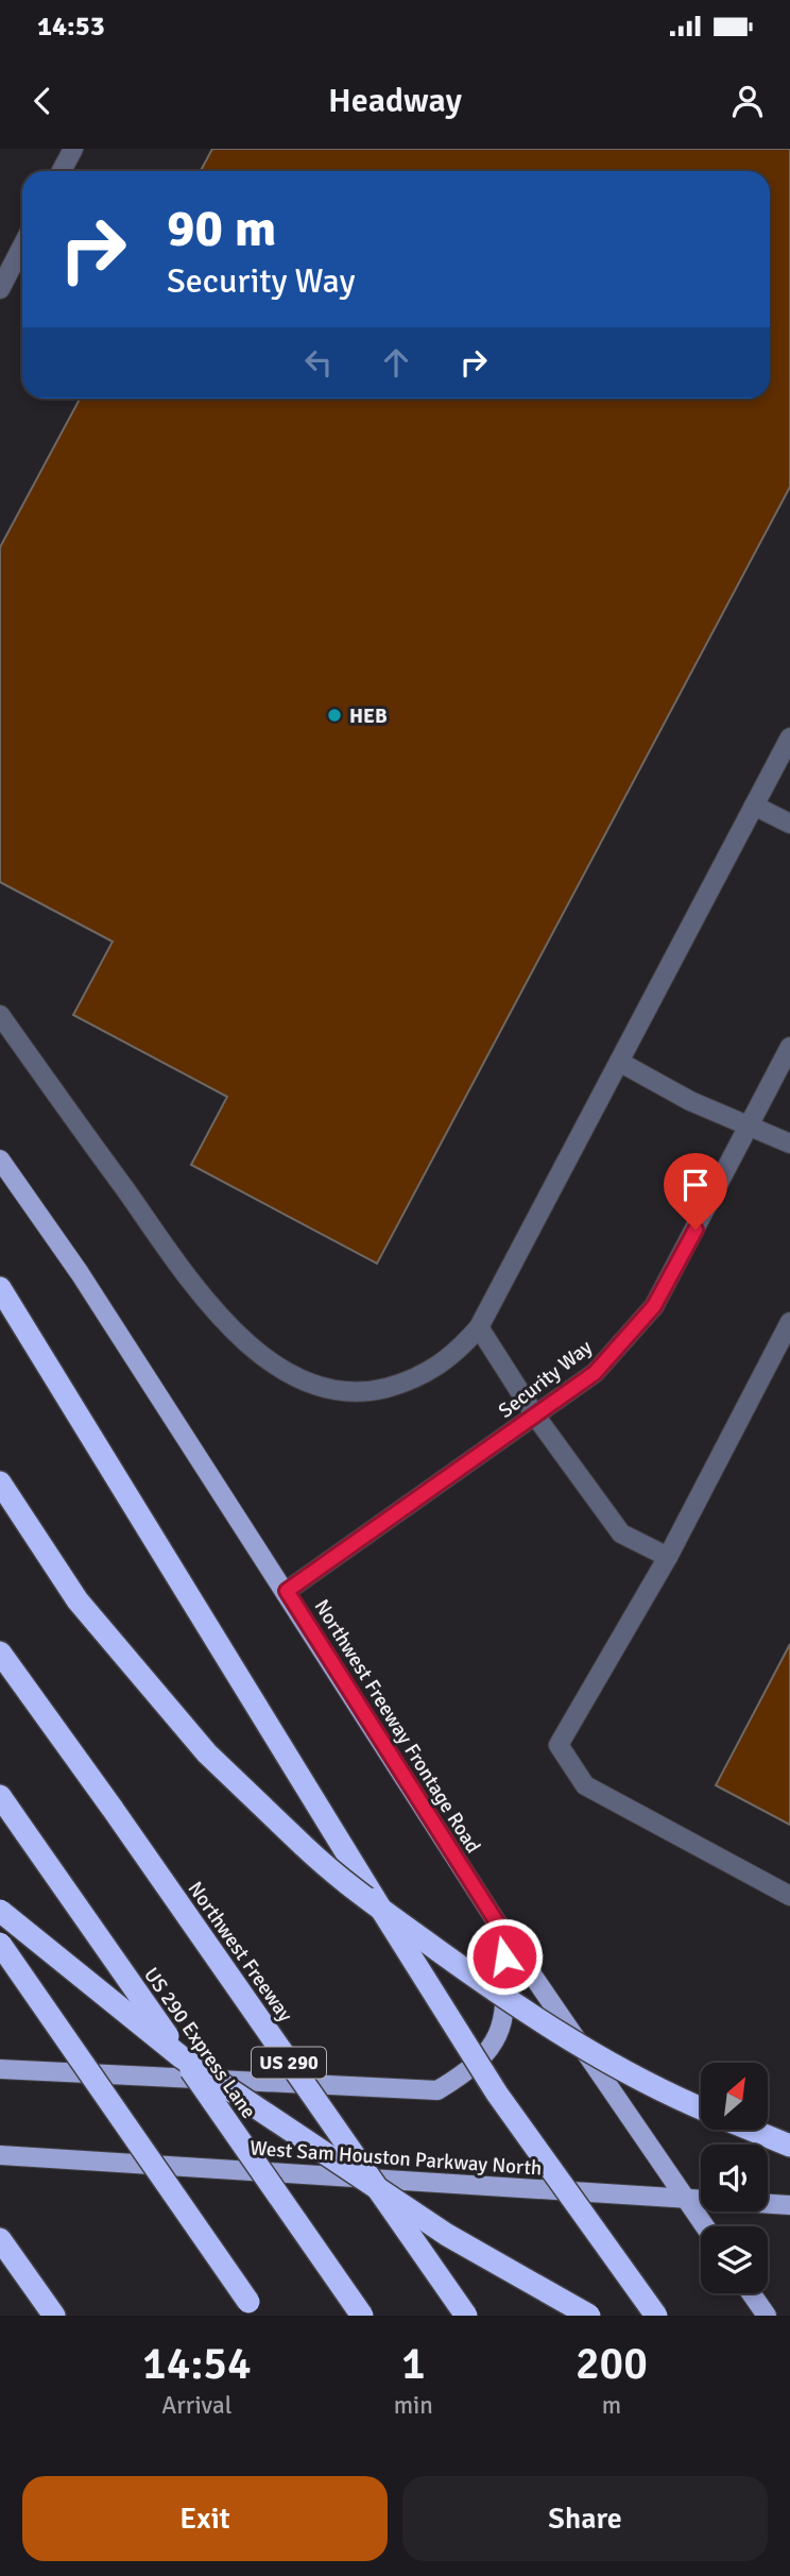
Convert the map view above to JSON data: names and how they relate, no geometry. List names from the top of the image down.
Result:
{
  "streets": {
    "highway": ["Northwest Freeway", "US 290 Express Lane", "US 290"],
    "main road": ["Northwest Freeway Frontage Road", "West Sam Houston Parkway North"],
    "street": ["Security Way"]
  },
  "crossings": [
    ["Security Way", "Northwest Freeway Frontage Road"],
    ["Northwest Freeway Frontage Road", "West Sam Houston Parkway North"]
  ],
  "places": ["HEB"],
  "north": "top right",
  "page": {
    "status": "14:53",
    "header": "Headway",
    "turn": ["90 m", "Security Way"],
    "eta": [
      "14:54",
      "Arrival",
      "1",
      "min",
      "200",
      "m"
    ],
    "buttons": ["Exit", "Share"]
  }
}
